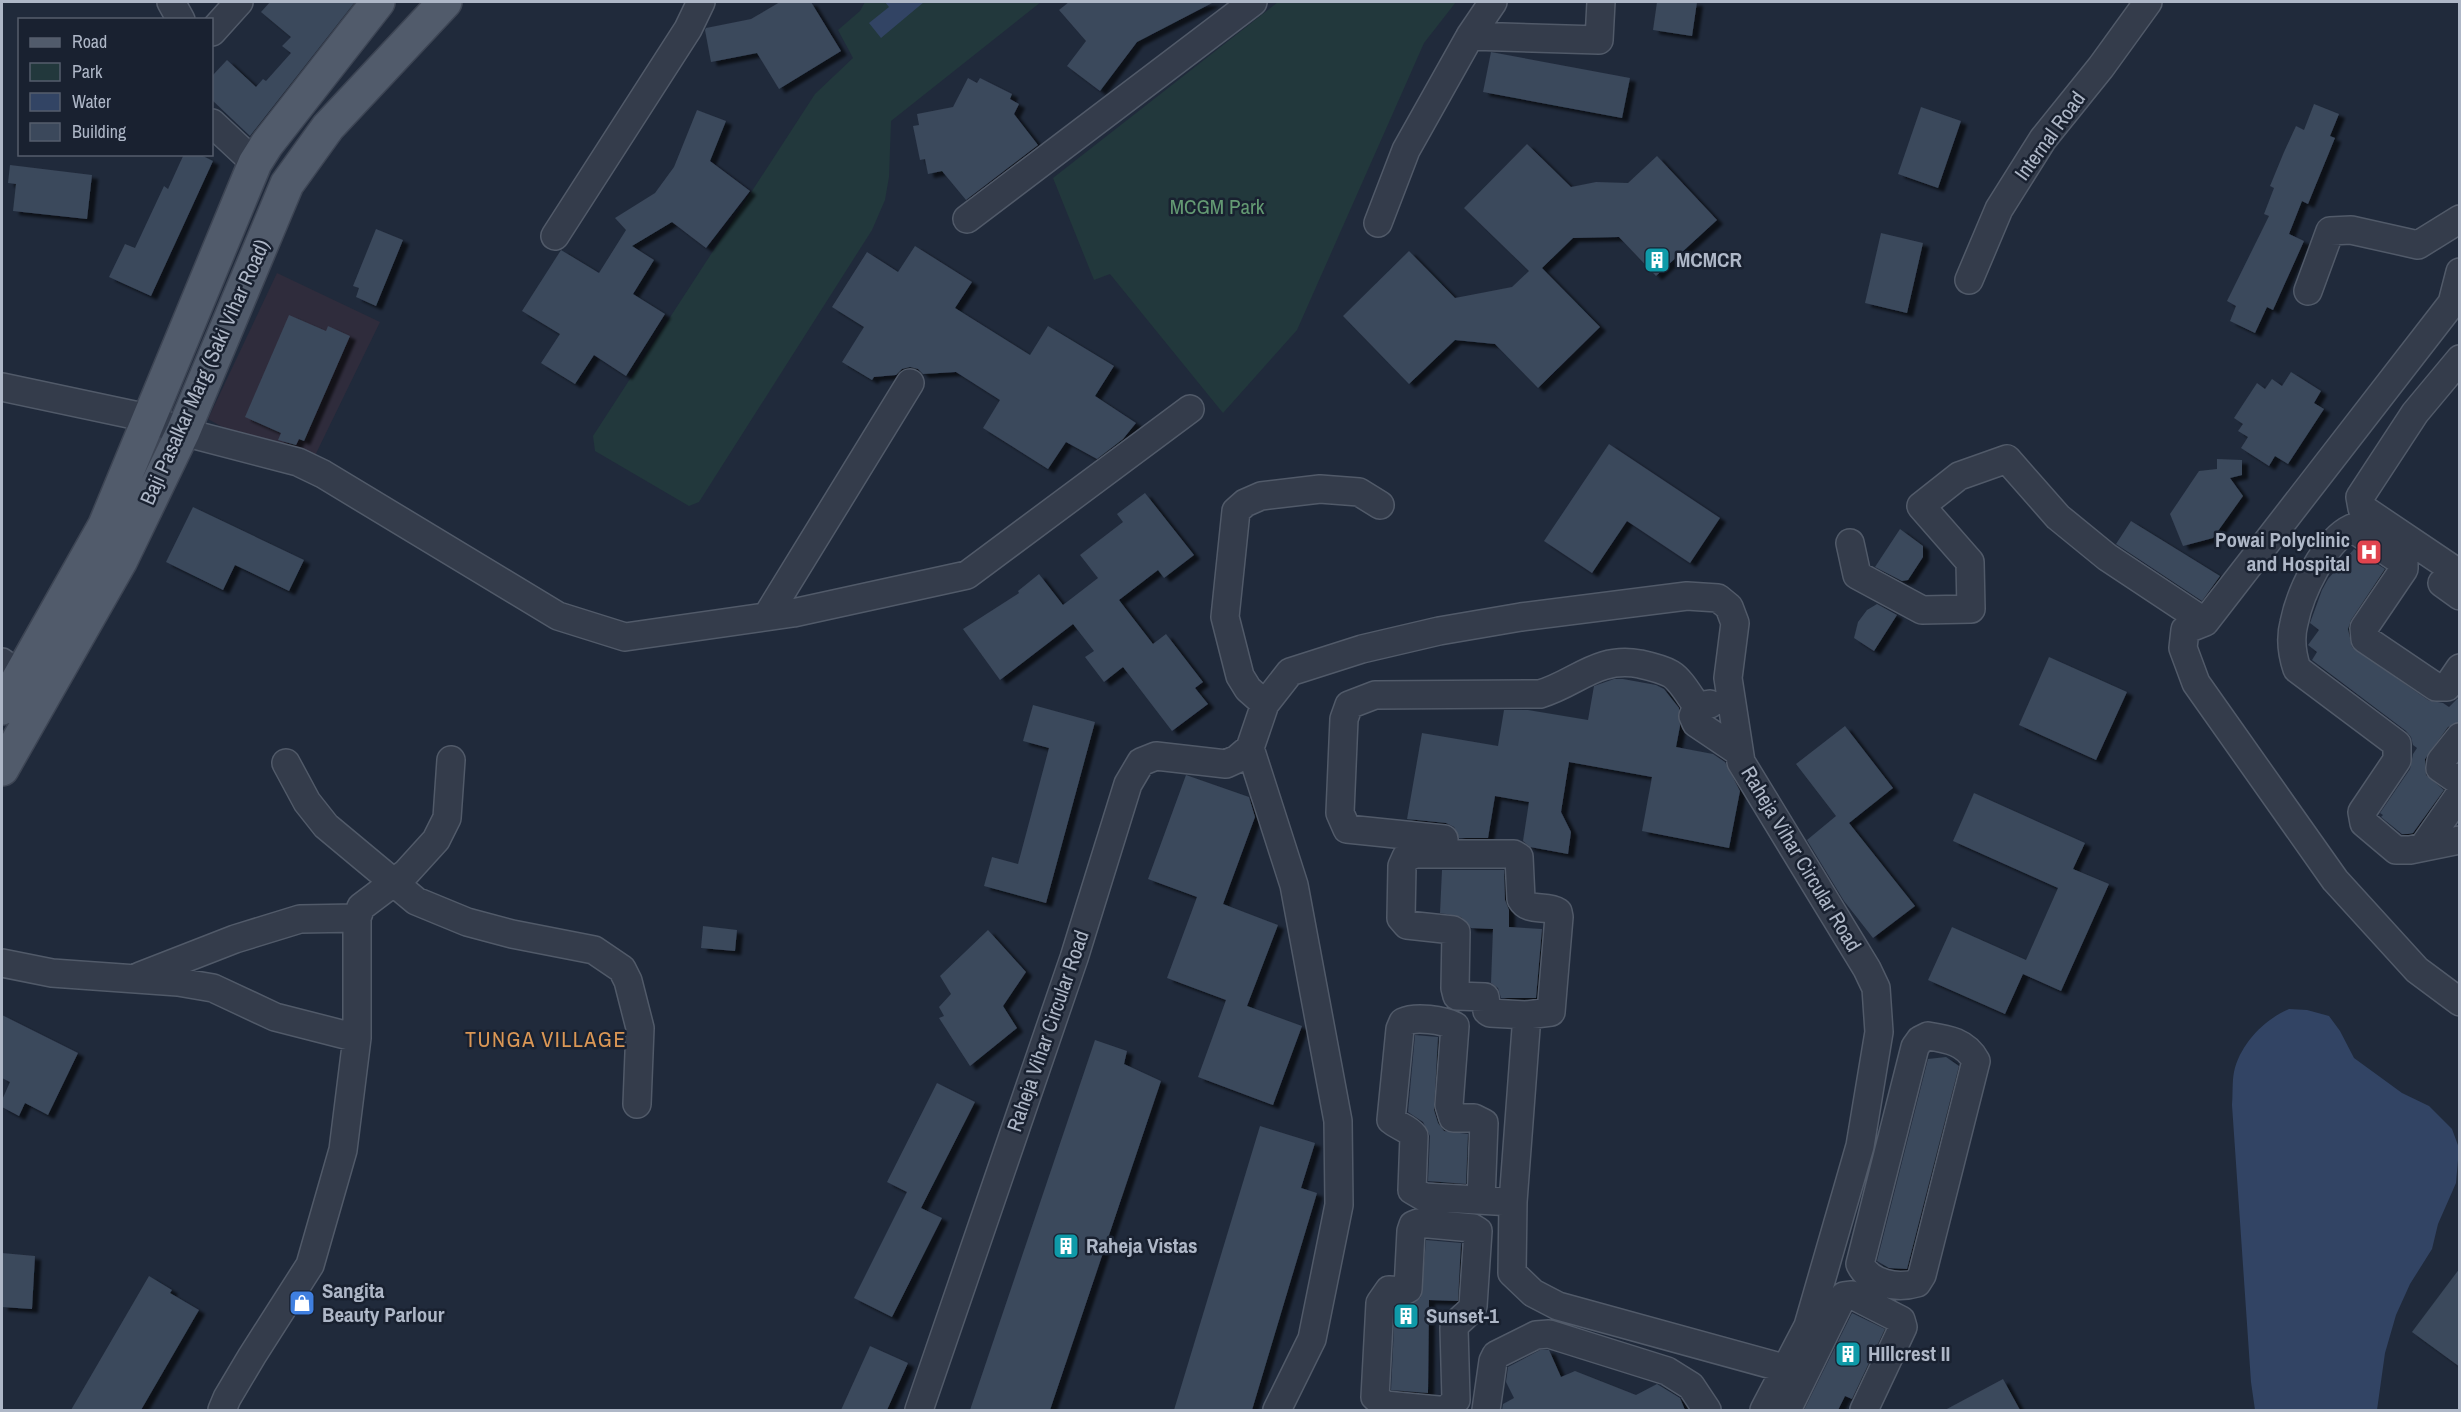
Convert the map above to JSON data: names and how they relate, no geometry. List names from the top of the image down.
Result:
{
  "streets": {
    "main road": ["Baji Pasalkar Marg (Saki Vihar Road)"],
    "street": ["Internal Road", "Raheja Vihar Circular Road"]
  },
  "districts": ["TUNGA VILLAGE"],
  "parks": ["MCGM Park"],
  "places": {
    "building": [
      "MCMCR",
      "Raheja Vistas",
      "Sunset-1",
      "HIllcrest II"
    ],
    "hospital": ["Powai Polyclinic and Hospital"],
    "shop": ["Sangita Beauty Parlour"]
  },
  "legend": [
    "Road",
    "Park",
    "Water",
    "Building"
  ]
}
